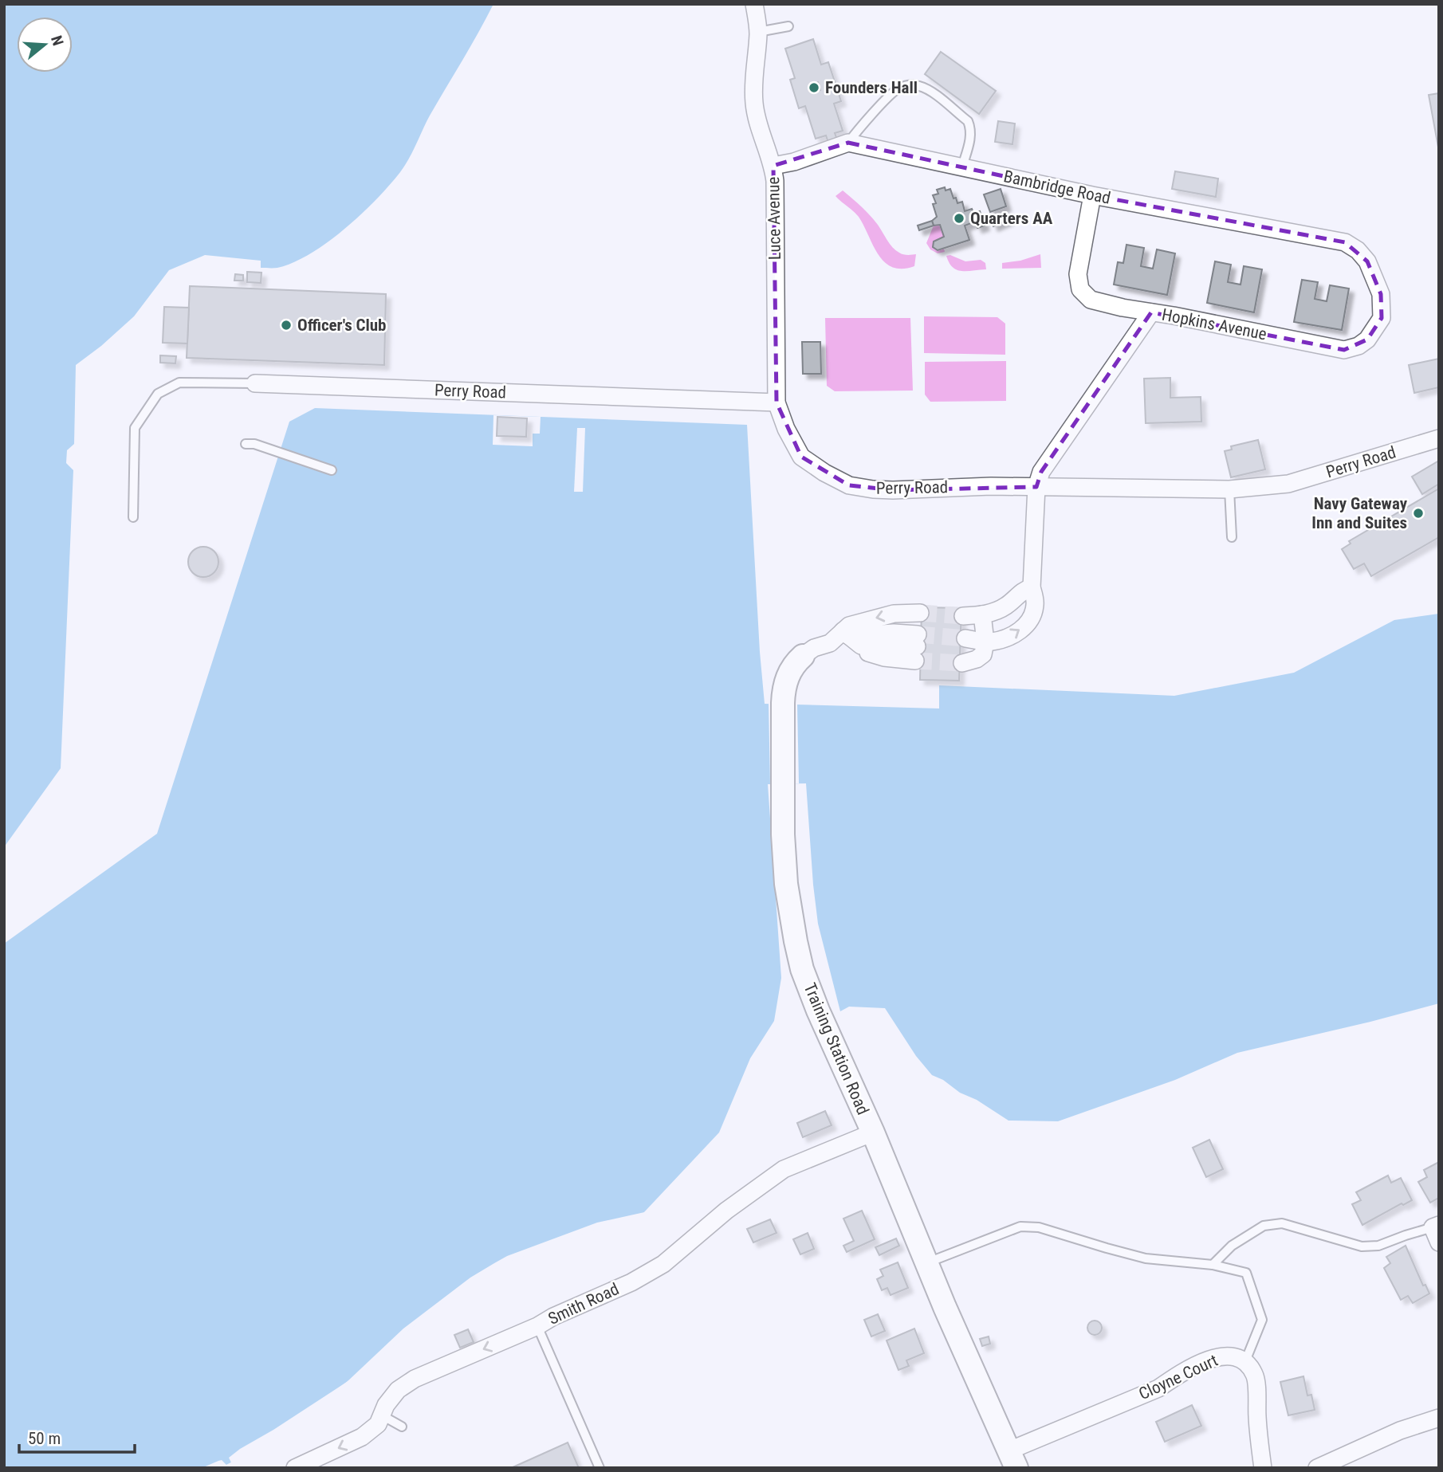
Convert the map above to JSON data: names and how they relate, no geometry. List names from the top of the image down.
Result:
{
  "streets": {
    "street": [
      "Bambridge Road",
      "Luce Avenue",
      "Hopkins Avenue",
      "Perry Road",
      "Training Station Road",
      "Smith Road",
      "Cloyne Court"
    ]
  },
  "crossings": [
    ["Bambridge Road", "Hopkins Avenue"],
    ["Luce Avenue", "Perry Road"],
    ["Hopkins Avenue", "Perry Road"],
    ["Training Station Road", "Smith Road"],
    ["Training Station Road", "Cloyne Court"]
  ],
  "one_way": ["Smith Road"],
  "places": [
    "Founders Hall",
    "Quarters AA",
    "Officer's Club",
    "Navy Gateway Inn and Suites"
  ],
  "scale_bar": "50 m",
  "north": "right"
}
